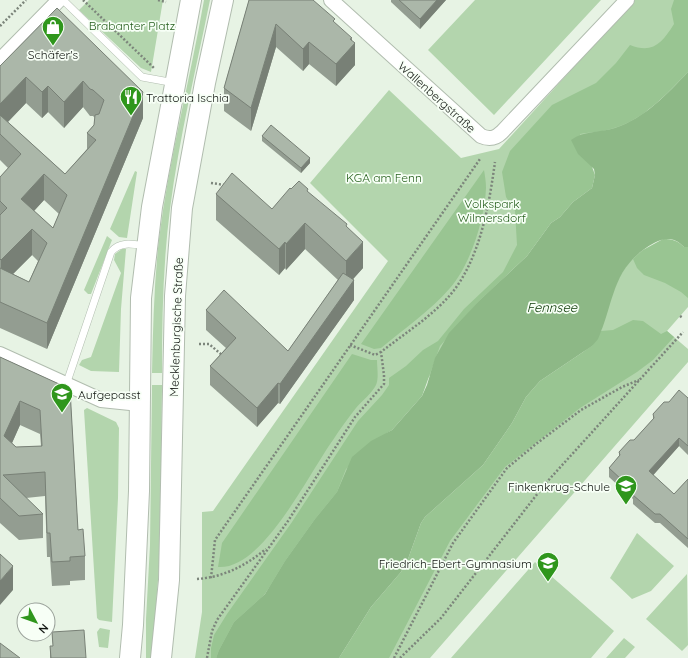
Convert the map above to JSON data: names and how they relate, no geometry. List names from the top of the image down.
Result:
{
  "streets": {
    "main road": ["Mecklenburgische Straße"],
    "street": ["Wallenbergstraße"]
  },
  "water": ["Fennsee"],
  "parks": ["Brabanter Platz", "KGA am Fenn", "Volkspark Wilmersdorf"],
  "places": {
    "shop": ["Schäfer's"],
    "restaurant": ["Trattoria Ischia"],
    "school or university": ["Aufgepasst", "Finkenkrug-Schule", "Friedrich-Ebert-Gymnasium"]
  },
  "north": "bottom right"
}
